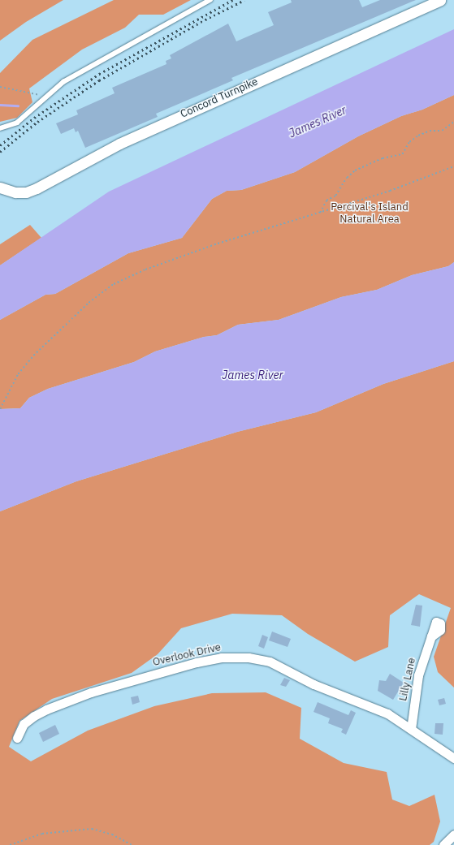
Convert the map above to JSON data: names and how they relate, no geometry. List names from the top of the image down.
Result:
{
  "streets": {
    "street": ["Concord Turnpike", "Overlook Drive", "Lilly Lane"]
  },
  "crossings": [
    ["Overlook Drive", "Lilly Lane"]
  ],
  "water": ["James River"],
  "parks": ["Percival's Island Natural Area"]
}
